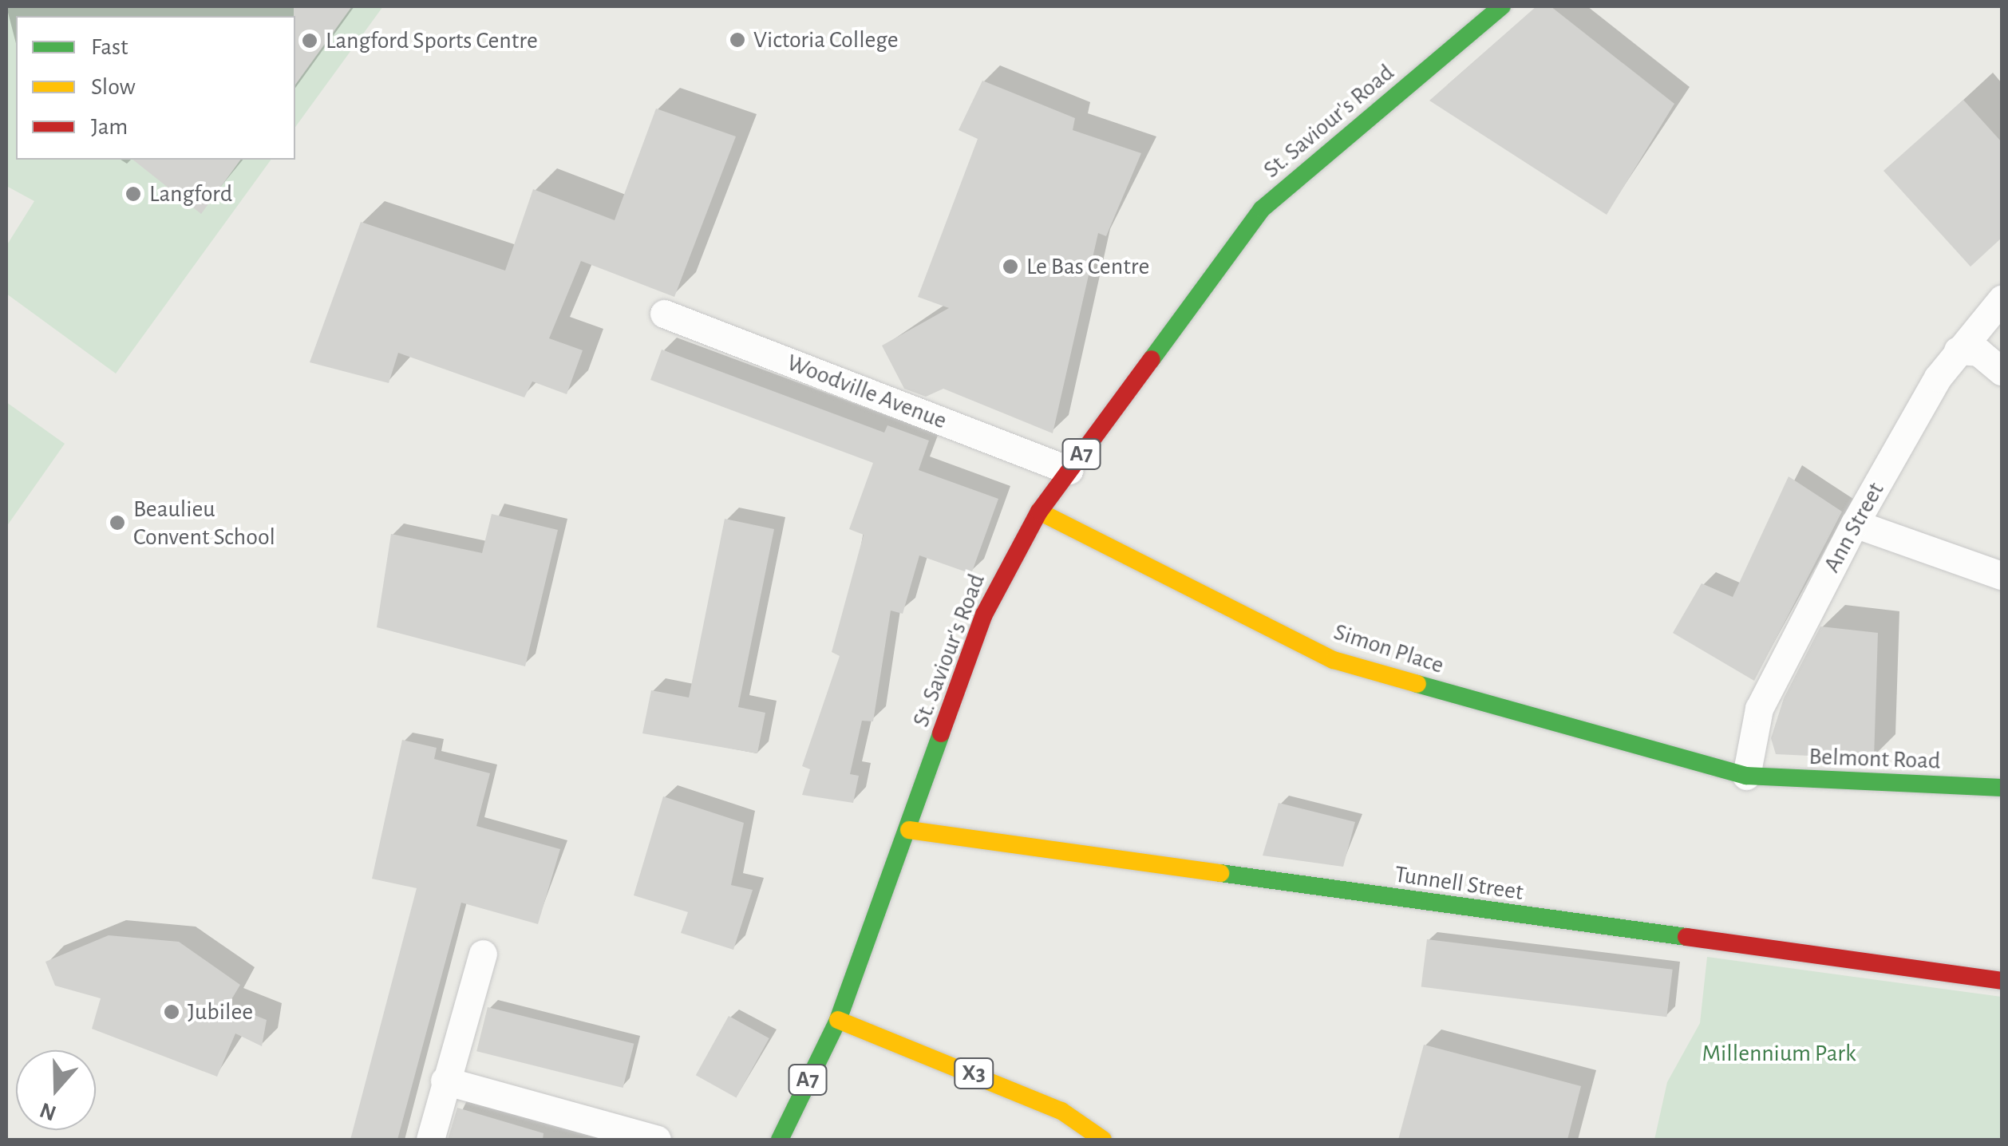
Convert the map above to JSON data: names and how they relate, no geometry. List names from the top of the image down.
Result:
{
  "streets": {
    "street": [
      "St. Saviour's Road",
      "Woodville Avenue",
      "A7",
      "Ann Street",
      "Simon Place",
      "Belmont Road",
      "Tunnell Street",
      "X3"
    ]
  },
  "crossings": [
    ["St. Saviour's Road", "Woodville Avenue"],
    ["St. Saviour's Road", "Simon Place"],
    ["St. Saviour's Road", "Tunnell Street"],
    ["St. Saviour's Road", "X3"],
    ["Ann Street", "Simon Place"],
    ["Ann Street", "Belmont Road"],
    ["Simon Place", "Belmont Road"]
  ],
  "parks": ["Millennium Park"],
  "places": [
    "Victoria College",
    "Langford Sports Centre",
    "Langford",
    "Le Bas Centre",
    "Beaulieu Convent School",
    "Jubilee"
  ],
  "legend": ["Fast", "Slow", "Jam"],
  "north": "bottom"
}
